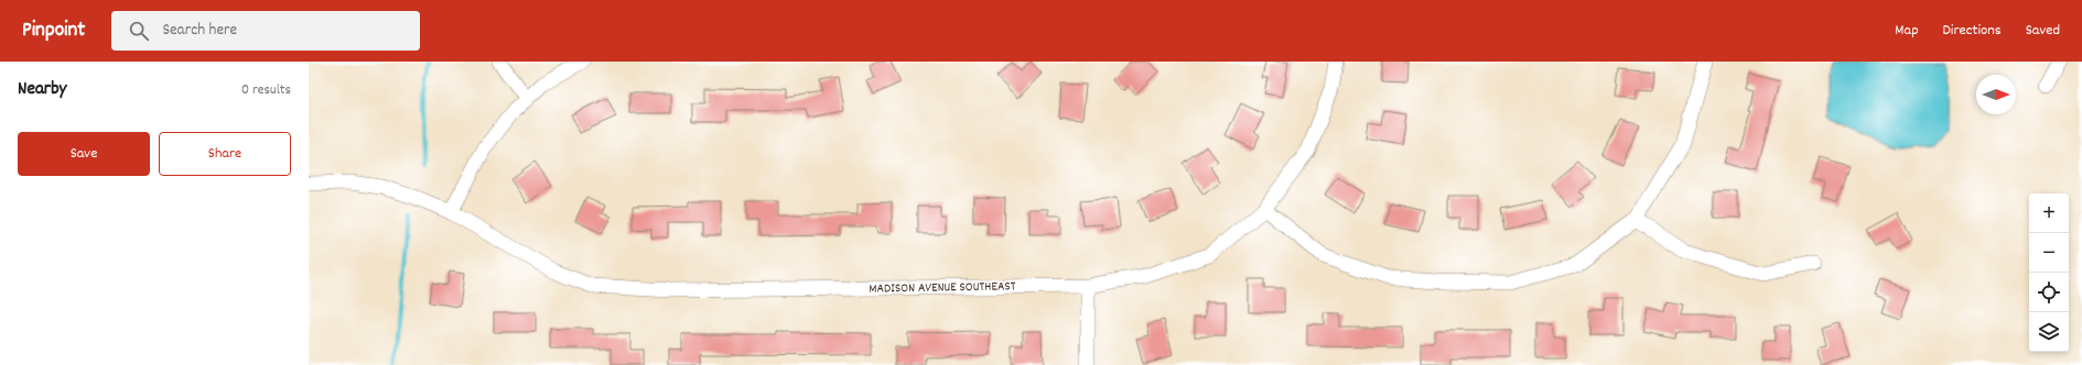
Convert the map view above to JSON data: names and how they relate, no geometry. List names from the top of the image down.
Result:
{
  "streets": {
    "street": ["MADISON AVENUE SOUTHEAST"]
  },
  "north": "right",
  "page": {
    "header": "Pinpoint",
    "search": "Search here",
    "nav": ["Map", "Directions", "Saved"],
    "heading": ["Nearby", "0 results"],
    "buttons": ["Save", "Share"],
    "map_buttons": ["+", "−"]
  }
}
